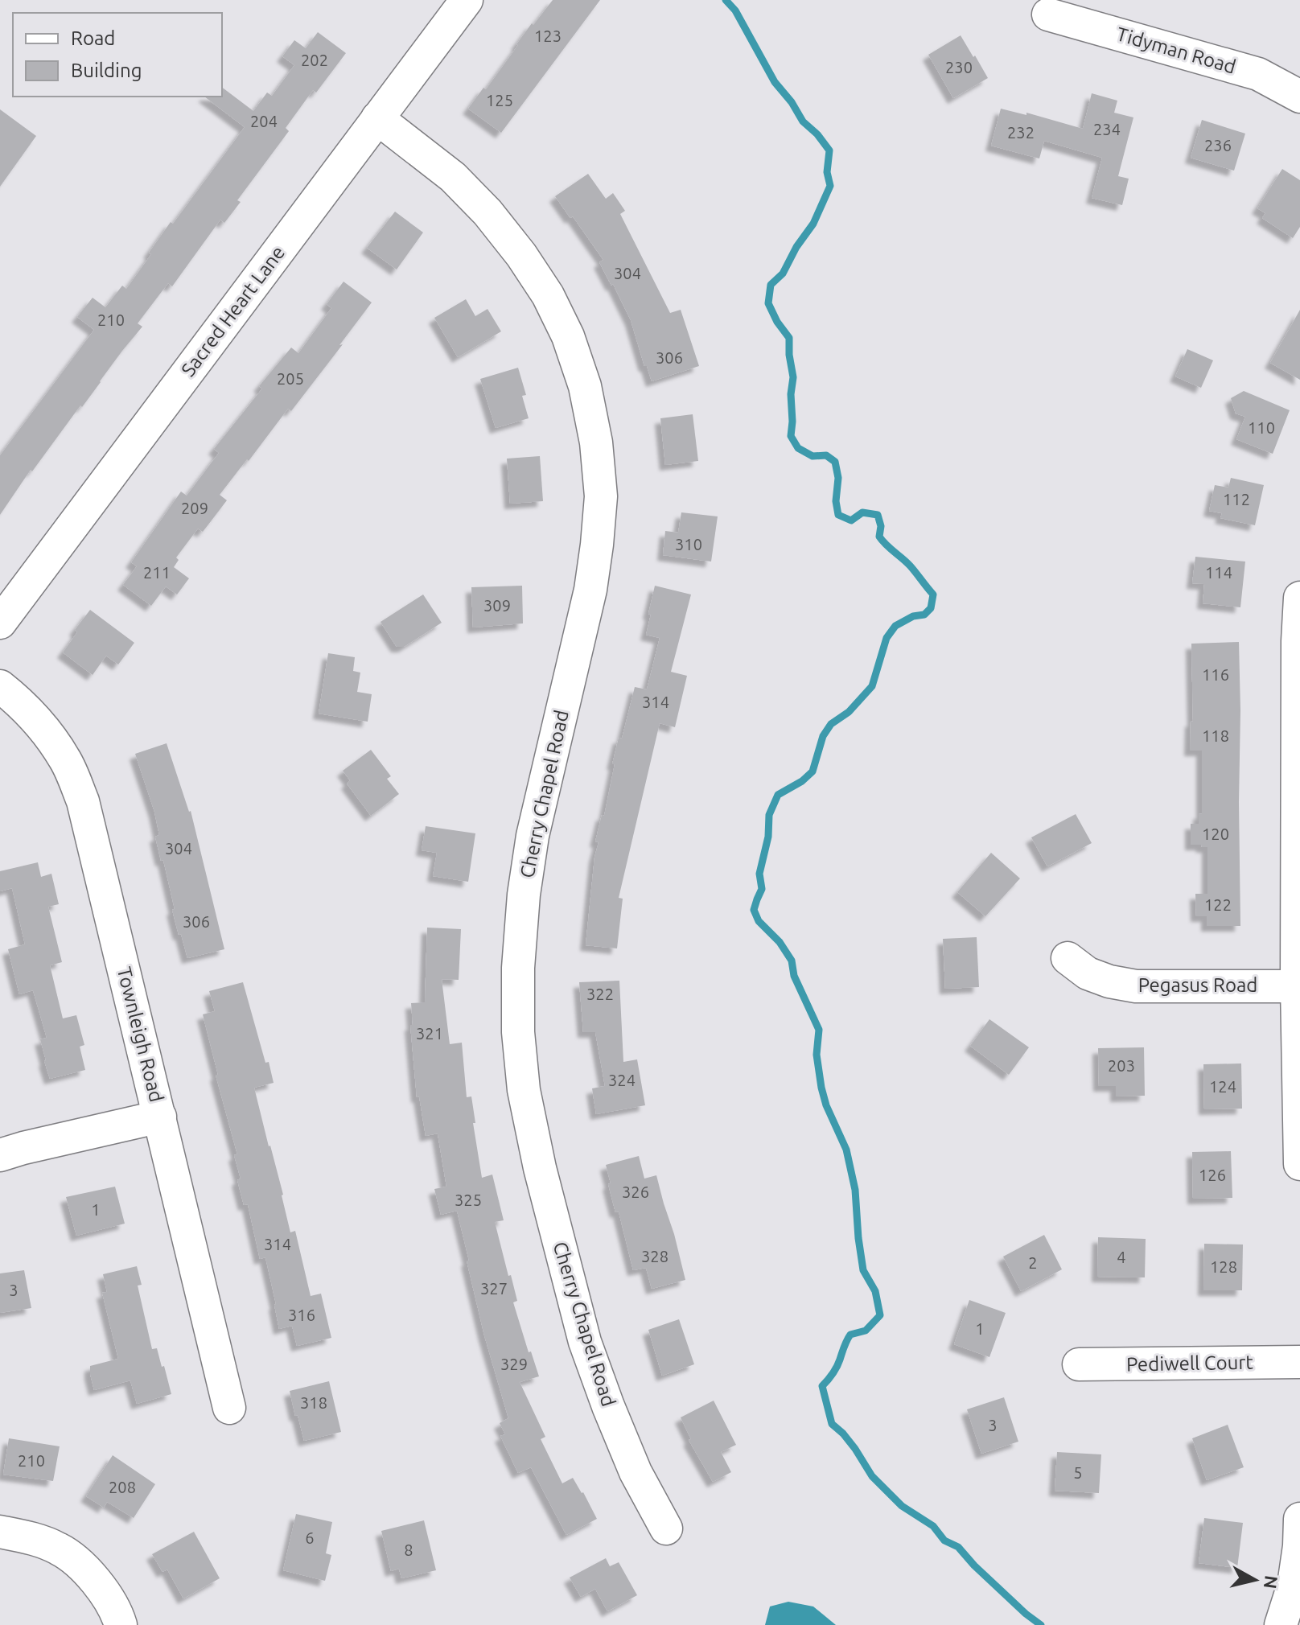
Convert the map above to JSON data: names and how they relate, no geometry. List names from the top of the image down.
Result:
{
  "streets": {
    "street": [
      "Tidyman Road",
      "Sacred Heart Lane",
      "Cherry Chapel Road",
      "Pegasus Road",
      "Townleigh Road",
      "Pediwell Court"
    ]
  },
  "crossings": [
    ["Sacred Heart Lane", "Cherry Chapel Road"]
  ],
  "house_numbers": [
    "123",
    "202",
    "230",
    "125",
    "204",
    "234",
    "232",
    "236",
    "304",
    "210",
    "306",
    "205",
    "110",
    "112",
    "209",
    "310",
    "211",
    "114",
    "309",
    "116",
    "314",
    "118",
    "120",
    "304",
    "122",
    "306",
    "322",
    "321",
    "203",
    "324",
    "124",
    "126",
    "326",
    "325",
    "1",
    "314",
    "328",
    "4",
    "2",
    "128",
    "327",
    "3",
    "316",
    "1",
    "329",
    "318",
    "3",
    "210",
    "5",
    "208",
    "6",
    "8"
  ],
  "legend": ["Road", "Building"],
  "north": "right"
}
